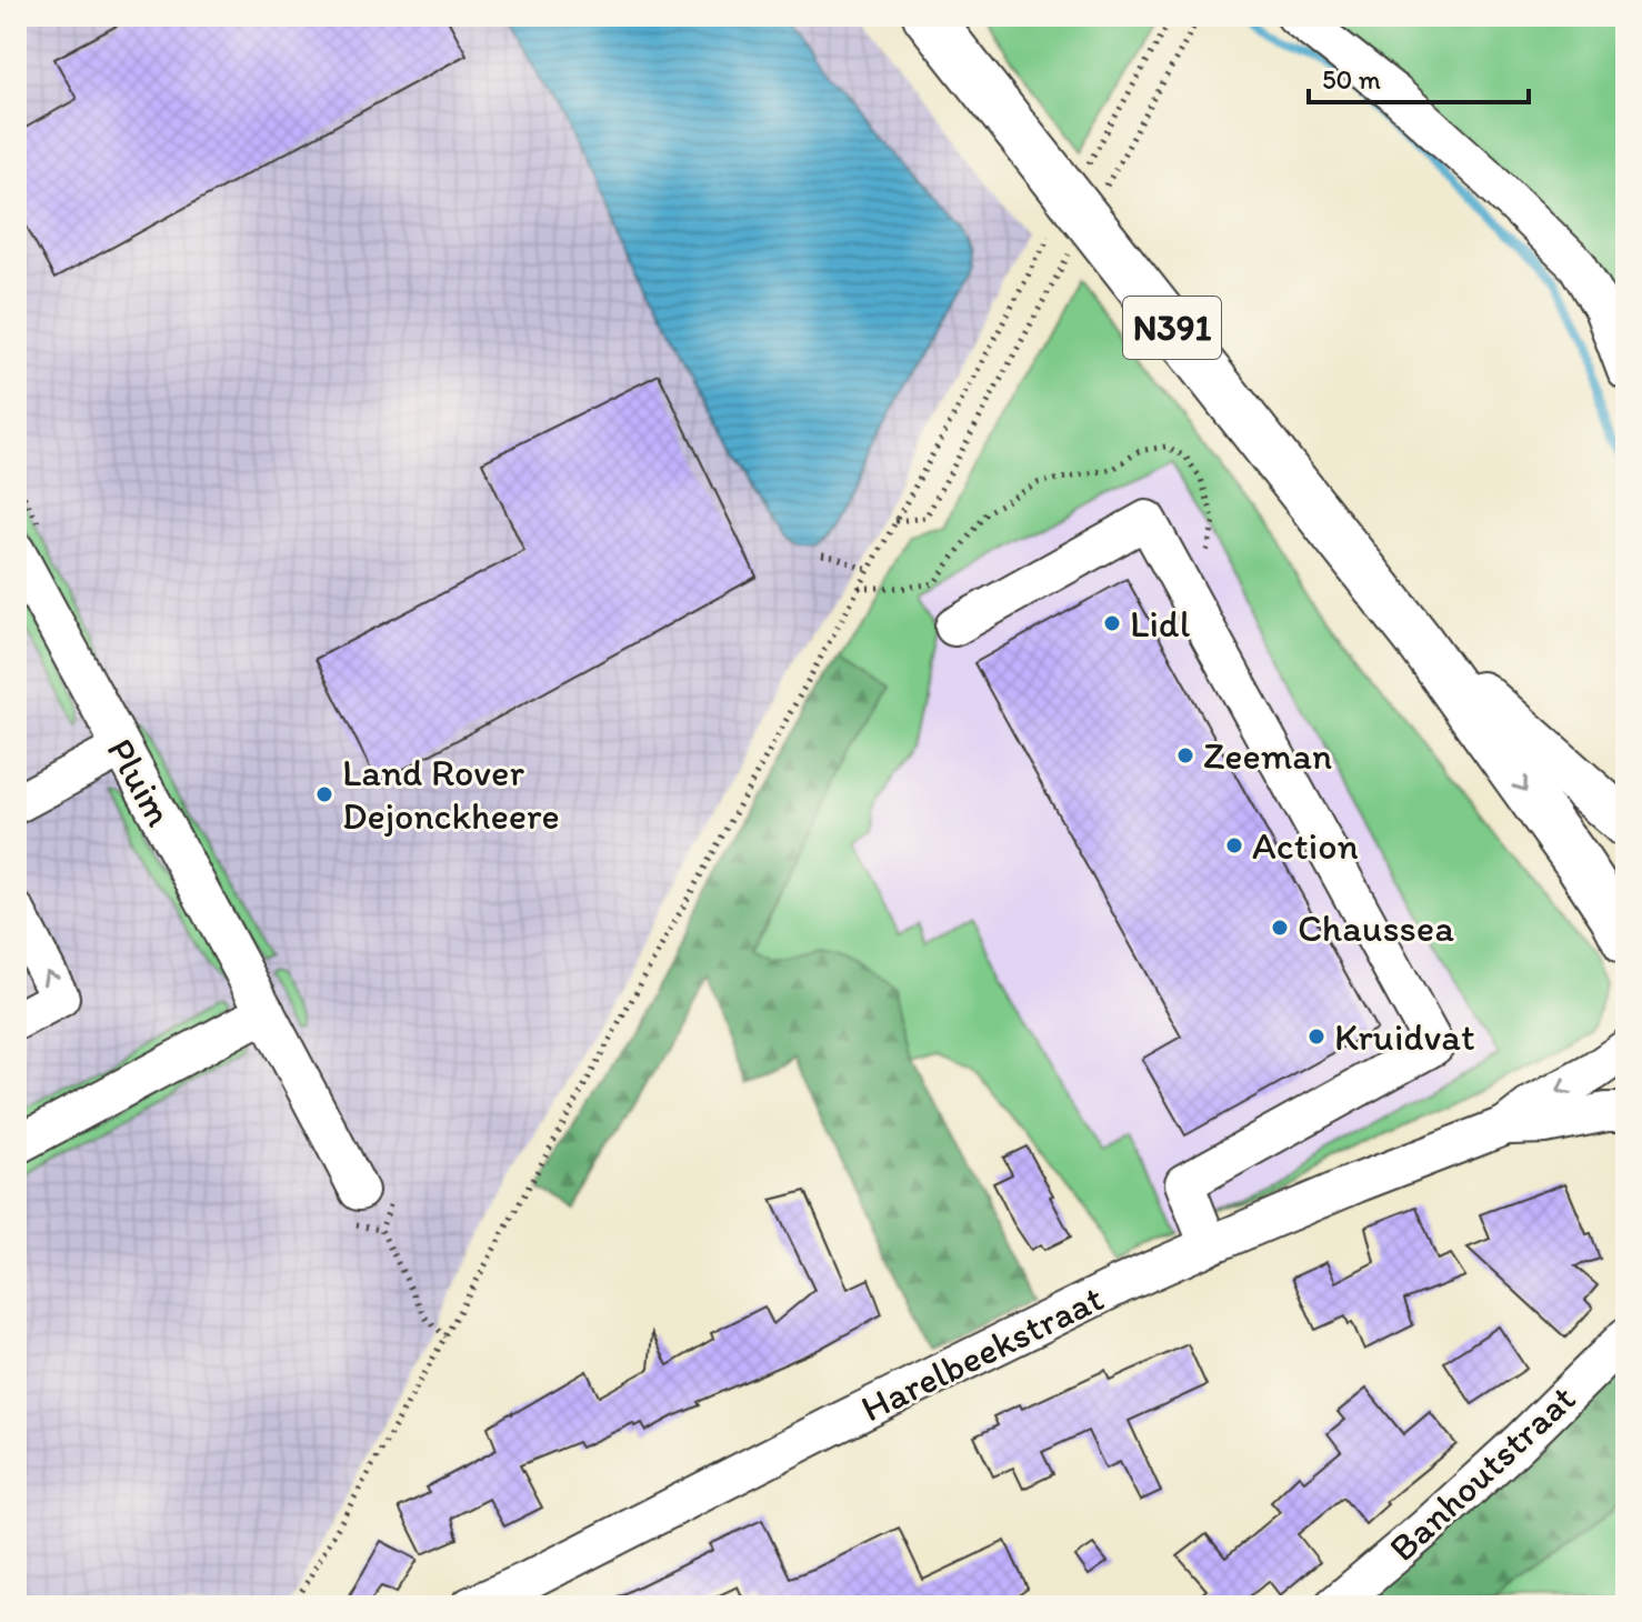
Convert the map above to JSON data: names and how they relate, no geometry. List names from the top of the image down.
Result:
{
  "streets": {
    "main road": ["N391"],
    "street": ["Pluim", "Harelbeekstraat", "Banhoutstraat"]
  },
  "places": [
    "Lidl",
    "Zeeman",
    "Land Rover Dejonckheere",
    "Action",
    "Chaussea",
    "Kruidvat"
  ],
  "scale_bar": "50 m"
}
